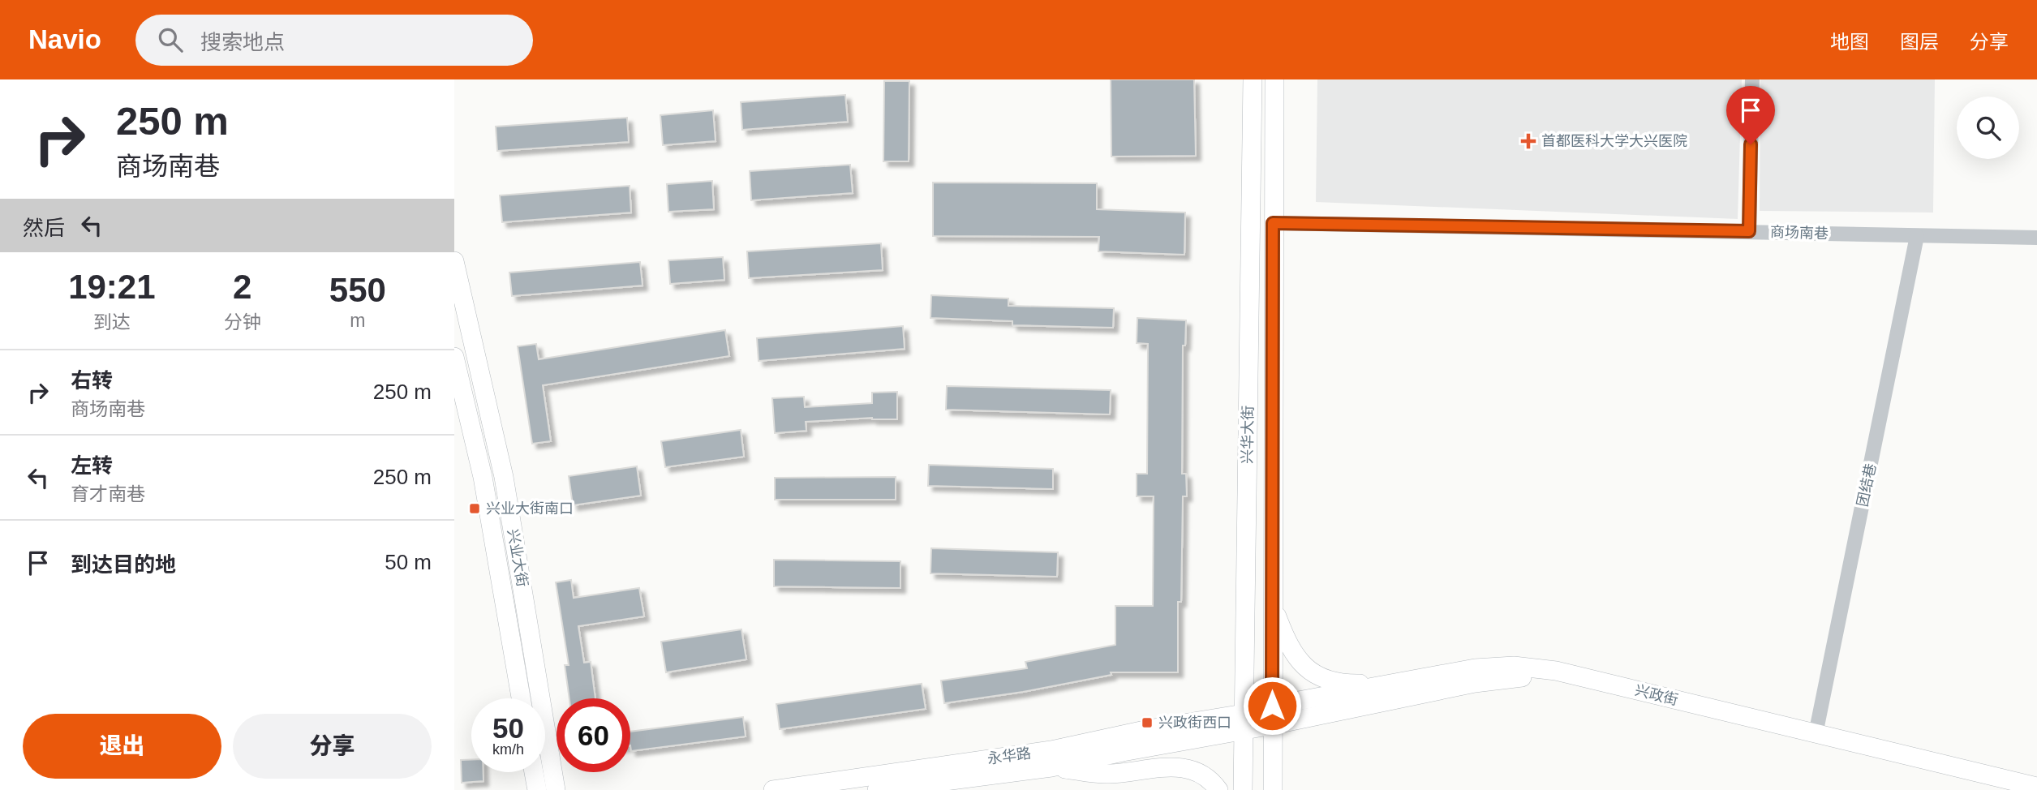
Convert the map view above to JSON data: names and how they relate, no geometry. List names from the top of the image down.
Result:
{
  "streets": {
    "main road": [
      "兴华大街",
      "兴业大街",
      "兴政街",
      "永华路"
    ],
    "street": ["商场南巷", "团结巷"]
  },
  "crossings": [
    ["商场南巷", "兴华大街"],
    ["商场南巷", "团结巷"],
    ["兴华大街", "兴政街"],
    ["兴华大街", "永华路"],
    ["团结巷", "兴政街"],
    ["兴政街", "永华路"]
  ],
  "places": {
    "health": ["首都医科大学大兴医院"],
    "transit": ["兴业大街南口", "兴政街西口"]
  },
  "page": {
    "header": "Navio",
    "search": "搜索地点",
    "nav": ["地图", "图层", "分享"],
    "turn": ["250 m", "商场南巷"],
    "then": "然后",
    "eta": [
      "19:21",
      "到达",
      "2",
      "分钟",
      "550",
      "m"
    ],
    "list": [
      {
        "name": "右转",
        "note": "商场南巷",
        "value": "250 m"
      },
      {
        "name": "左转",
        "note": "育才南巷",
        "value": "250 m"
      },
      {
        "name": "到达目的地",
        "value": "50 m"
      }
    ],
    "speed": "50 km/h",
    "limit": "60",
    "buttons": ["退出", "分享"]
  }
}
